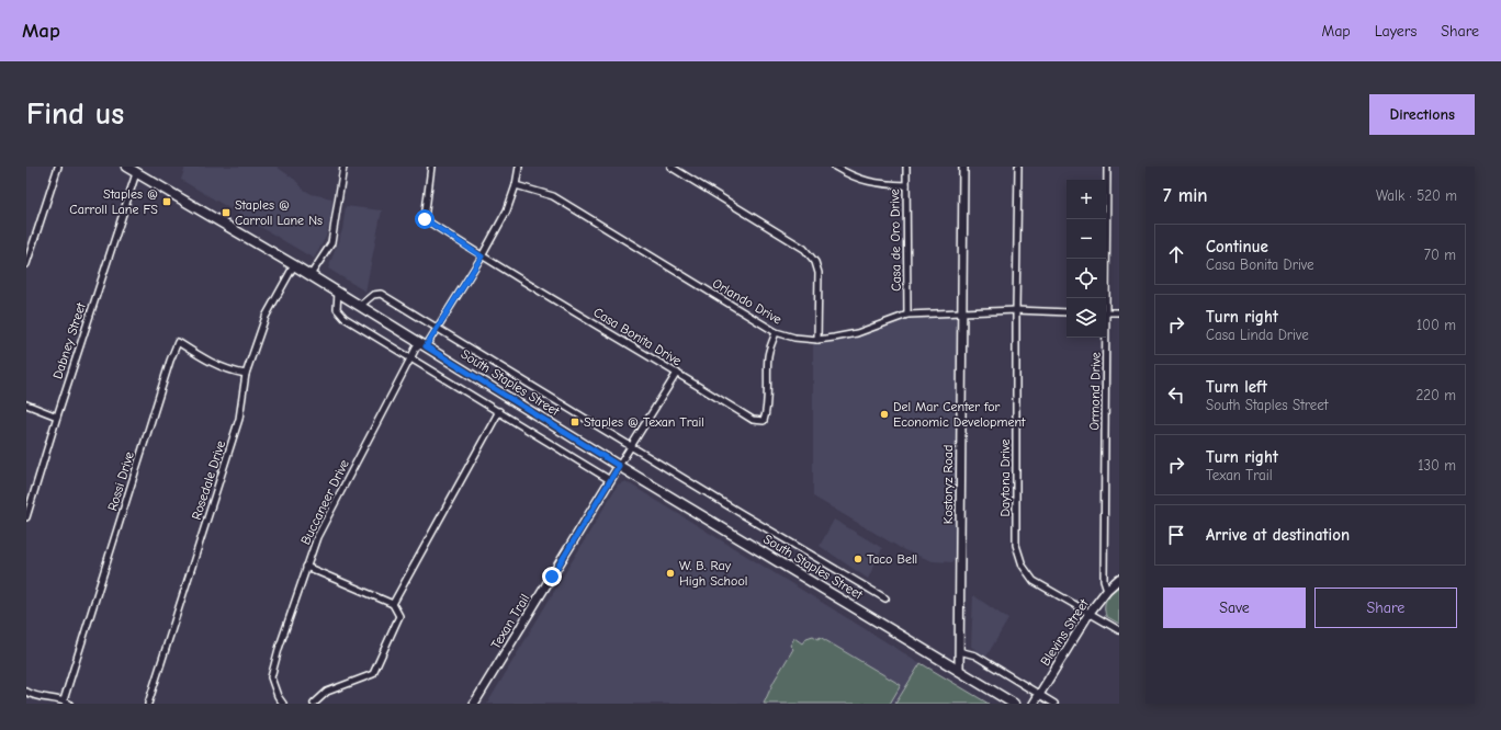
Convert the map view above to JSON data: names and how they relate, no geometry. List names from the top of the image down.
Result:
{
  "streets": {
    "main road": [
      "South Staples Street",
      "Kostoryz Road",
      "Texan Trail",
      "Blevins Street"
    ],
    "street": [
      "Casa de Oro Drive",
      "Orlando Drive",
      "Casa Bonita Drive",
      "Dabney Street",
      "Ormond Drive",
      "Daytona Drive",
      "Rosedale Drive",
      "Rossi Drive",
      "Buccaneer Drive"
    ]
  },
  "crossings": [
    ["Casa de Oro Drive", "Orlando Drive"],
    ["Orlando Drive", "Casa Bonita Drive"],
    ["Orlando Drive", "Daytona Drive"],
    ["Orlando Drive", "Kostoryz Road"],
    ["Orlando Drive", "Buccaneer Drive"],
    ["Casa Bonita Drive", "Buccaneer Drive"],
    ["Casa Bonita Drive", "Texan Trail"],
    ["Dabney Street", "South Staples Street"],
    ["South Staples Street", "Rosedale Drive"],
    ["South Staples Street", "Kostoryz Road"],
    ["South Staples Street", "Buccaneer Drive"],
    ["South Staples Street", "Texan Trail"],
    ["Ormond Drive", "Blevins Street"],
    ["Daytona Drive", "Blevins Street"],
    ["Rosedale Drive", "Rossi Drive"]
  ],
  "places": {
    "transit": ["Staples @ Carroll Lane FS", "Staples @ Carroll Lane Ns", "Staples @ Texan Trail"],
    "other": ["Del Mar Center for Economic Development", "Taco Bell", "W. B. Ray High School"]
  },
  "page": {
    "header": "Map",
    "nav": ["Map", "Layers", "Share"],
    "buttons": [
      "Directions",
      ["Save", "Share"]
    ],
    "title": "Find us",
    "heading": ["7 min", "Walk · 520 m"],
    "map_buttons": ["+", "−"],
    "list": [
      ["Continue", "Casa Bonita Drive", "70 m"],
      ["Turn right", "Casa Linda Drive", "100 m"],
      ["Turn left", "South Staples Street", "220 m"],
      ["Turn right", "Texan Trail", "130 m"],
      "Arrive at destination"
    ]
  }
}
